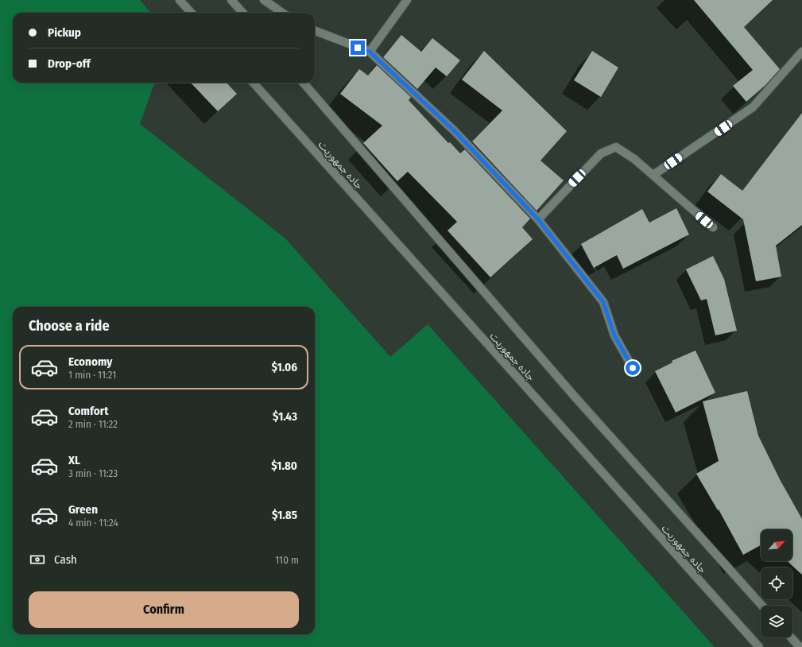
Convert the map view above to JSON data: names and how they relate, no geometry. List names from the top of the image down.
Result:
{
  "streets": {
    "main road": ["جاده جمهوریت"]
  },
  "north": "top right",
  "page": {
    "banner": ["Pickup", "Drop-off"],
    "heading": "Choose a ride",
    "list": [
      {
        "name": "Economy",
        "note": "1 min · 11:21",
        "value": "$1.06"
      },
      {
        "name": "Comfort",
        "note": "2 min · 11:22",
        "value": "$1.43"
      },
      {
        "name": "XL",
        "note": "3 min · 11:23",
        "value": "$1.80"
      },
      {
        "name": "Green",
        "note": "4 min · 11:24",
        "value": "$1.85"
      }
    ],
    "pay": ["Cash", "110 m"],
    "buttons": "Confirm"
  }
}
